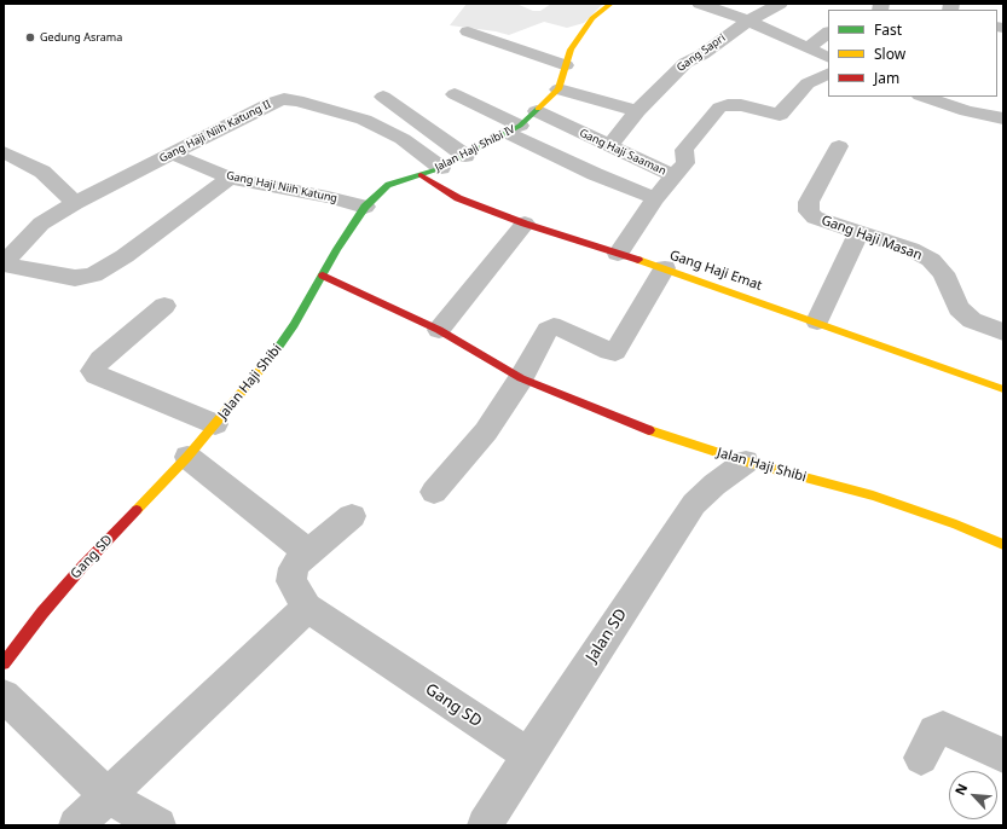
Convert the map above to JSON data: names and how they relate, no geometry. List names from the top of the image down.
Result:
{
  "streets": {
    "street": [
      "Gang Sapri",
      "Gang Haji Niih Katung II",
      "Jalan Haji Shibi IV",
      "Gang Haji Saaman",
      "Gang Haji Niih Katung",
      "Gang Haji Masan",
      "Gang Haji Emat",
      "Jalan Haji Shibi",
      "Gang SD",
      "Jalan SD"
    ]
  },
  "crossings": [
    ["Gang Sapri", "Gang Haji Saaman"],
    ["Gang Haji Niih Katung II", "Jalan Haji Shibi IV"],
    ["Gang Haji Niih Katung II", "Gang Haji Niih Katung"],
    ["Jalan Haji Shibi IV", "Gang Haji Saaman"],
    ["Jalan Haji Shibi IV", "Gang Haji Niih Katung"],
    ["Jalan Haji Shibi IV", "Gang Haji Emat"],
    ["Jalan Haji Shibi IV", "Jalan Haji Shibi"],
    ["Gang Haji Saaman", "Gang Haji Emat"],
    ["Jalan Haji Shibi", "Gang SD"],
    ["Jalan Haji Shibi", "Jalan SD"],
    ["Gang SD", "Jalan SD"]
  ],
  "places": ["Gedung Asrama"],
  "legend": ["Fast", "Slow", "Jam"],
  "north": "top left"
}
